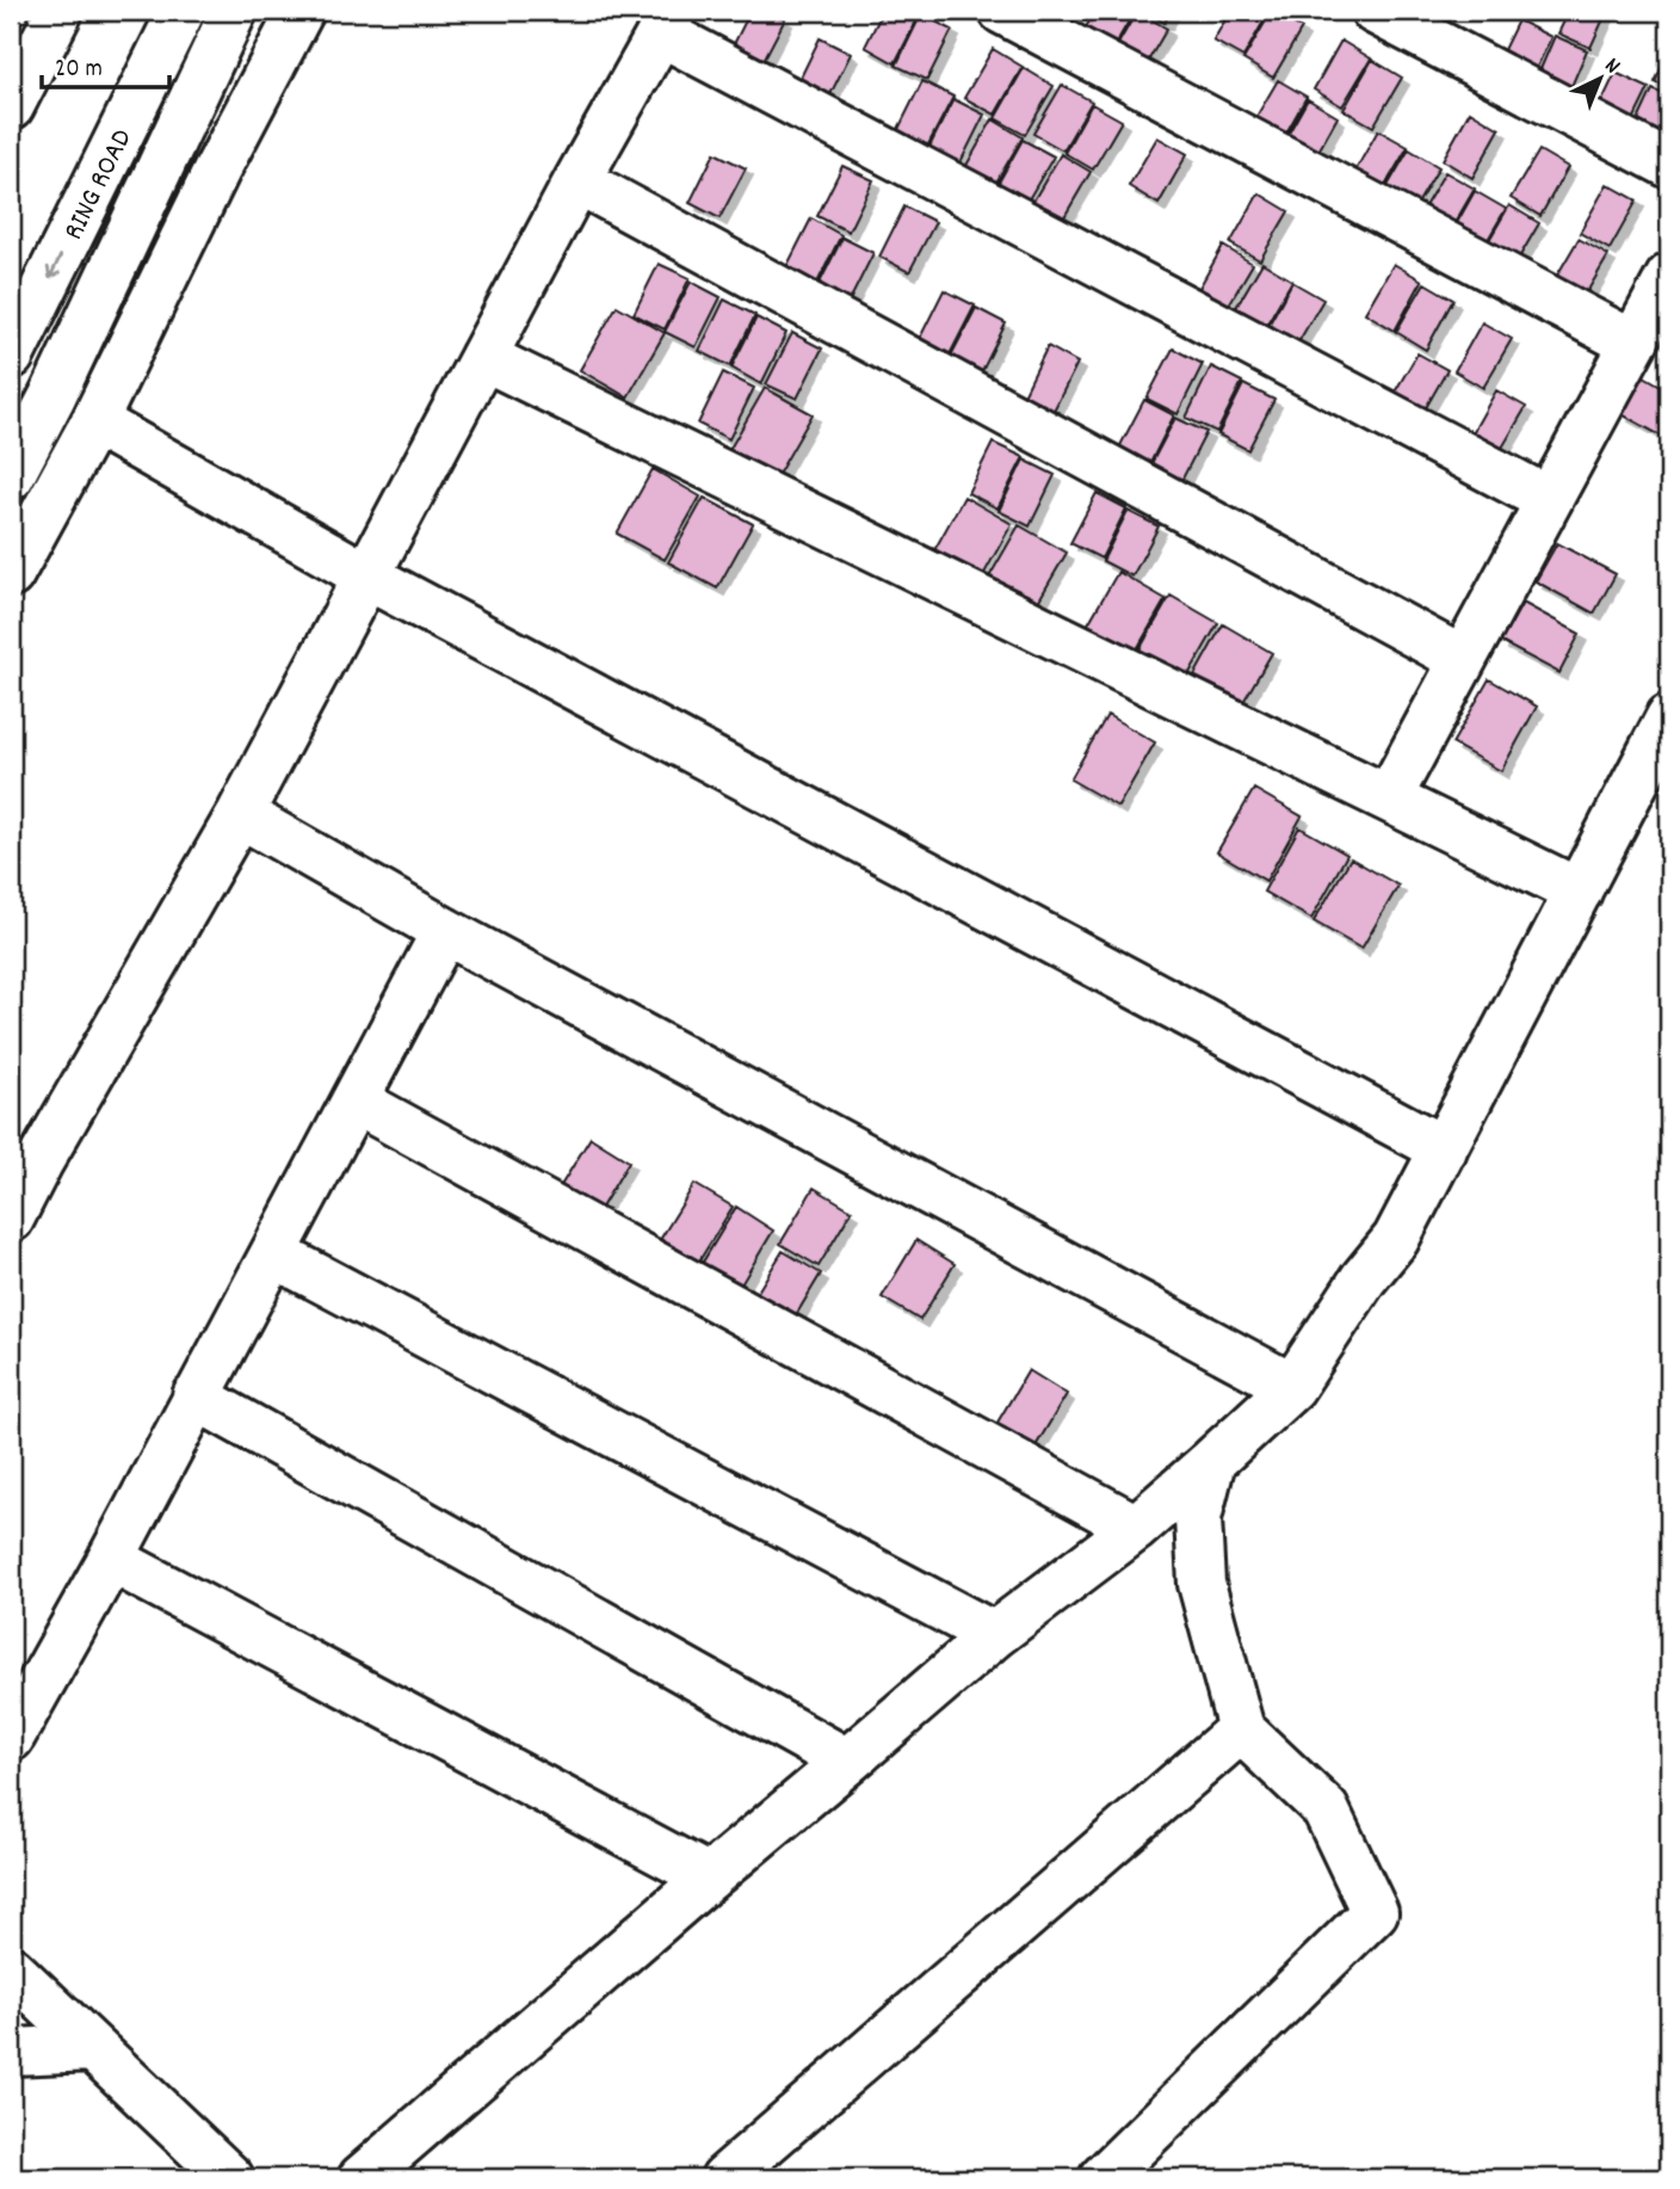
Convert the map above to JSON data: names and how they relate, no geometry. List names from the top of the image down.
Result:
{
  "streets": {
    "main road": ["RING ROAD"]
  },
  "scale_bar": "20 m",
  "north": "top right"
}
